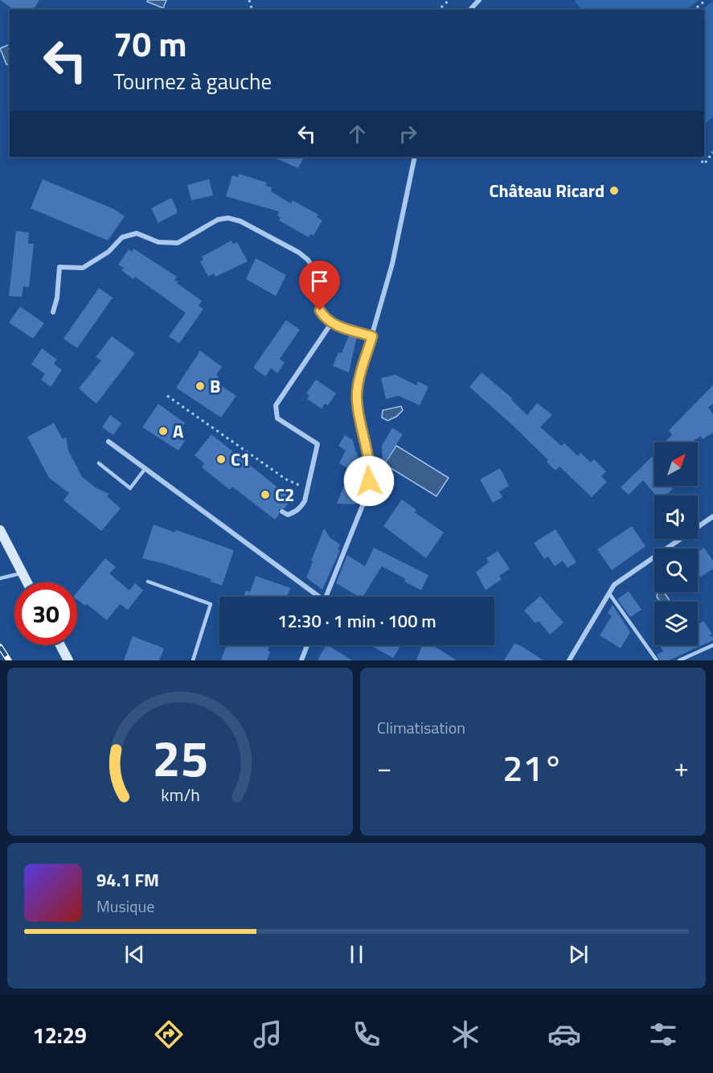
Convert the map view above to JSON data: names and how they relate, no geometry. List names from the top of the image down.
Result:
{
  "places": [
    "Château Ricard",
    "B",
    "A",
    "C1",
    "C2"
  ],
  "north": "top right",
  "page": {
    "turn": ["70 m", "Tournez à gauche"],
    "limit": "30",
    "trip": "12:30 · 1 min · 100 m",
    "tile": "Climatisation",
    "heat": ["−", "21°", "+"],
    "song": ["94.1 FM", "Musique"],
    "tabs": "12:29",
    "gauge": ["25", "km/h"]
  }
}
